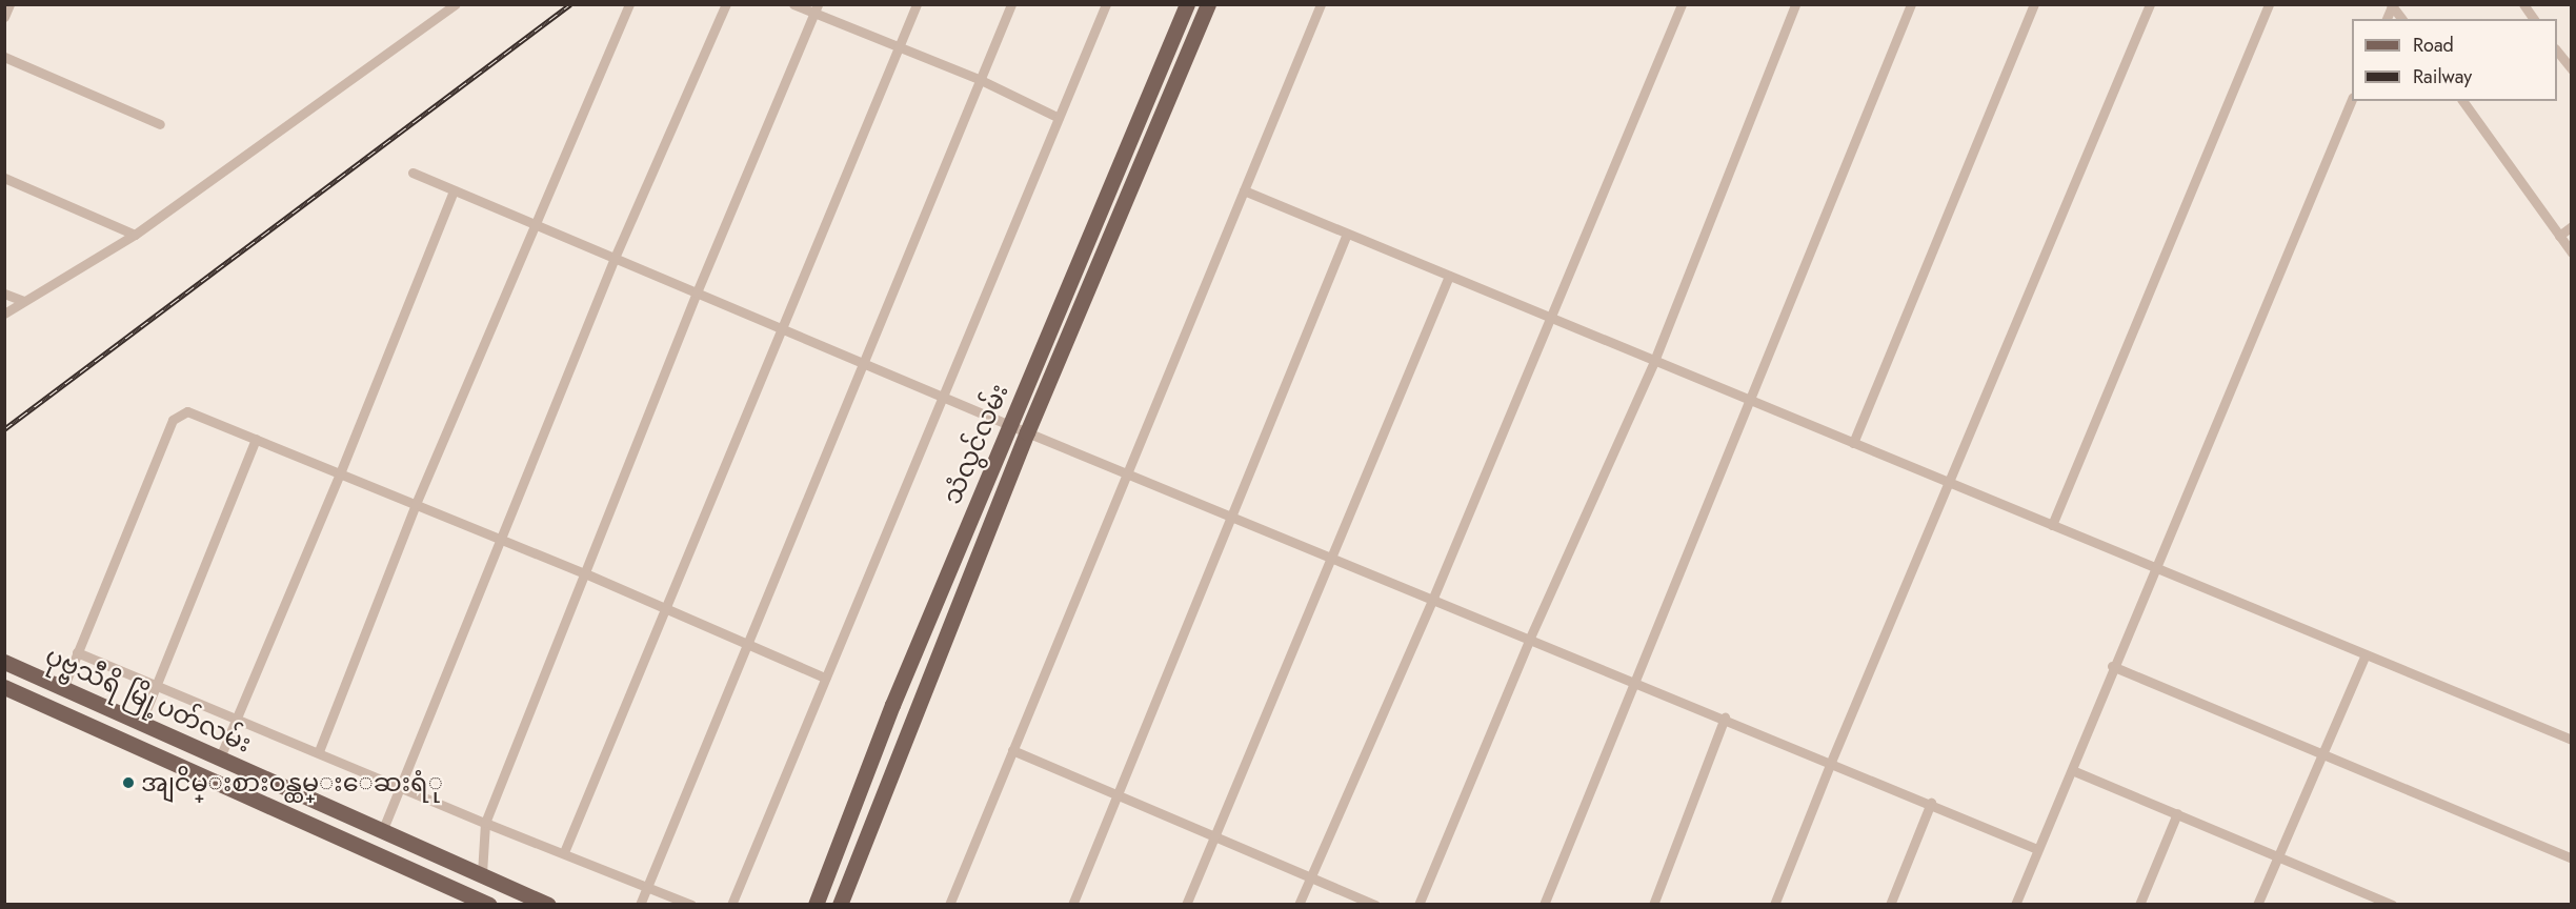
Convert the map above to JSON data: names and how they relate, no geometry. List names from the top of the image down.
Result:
{
  "streets": {
    "main road": ["သံလွင်လမ်း", "ပုဗ္ဗသီရိ မြို့ပတ်လမ်း"]
  },
  "places": ["အျငိမ္းစားဝန္ထမ္းေဆးရံု"],
  "legend": ["Road", "Railway"]
}
